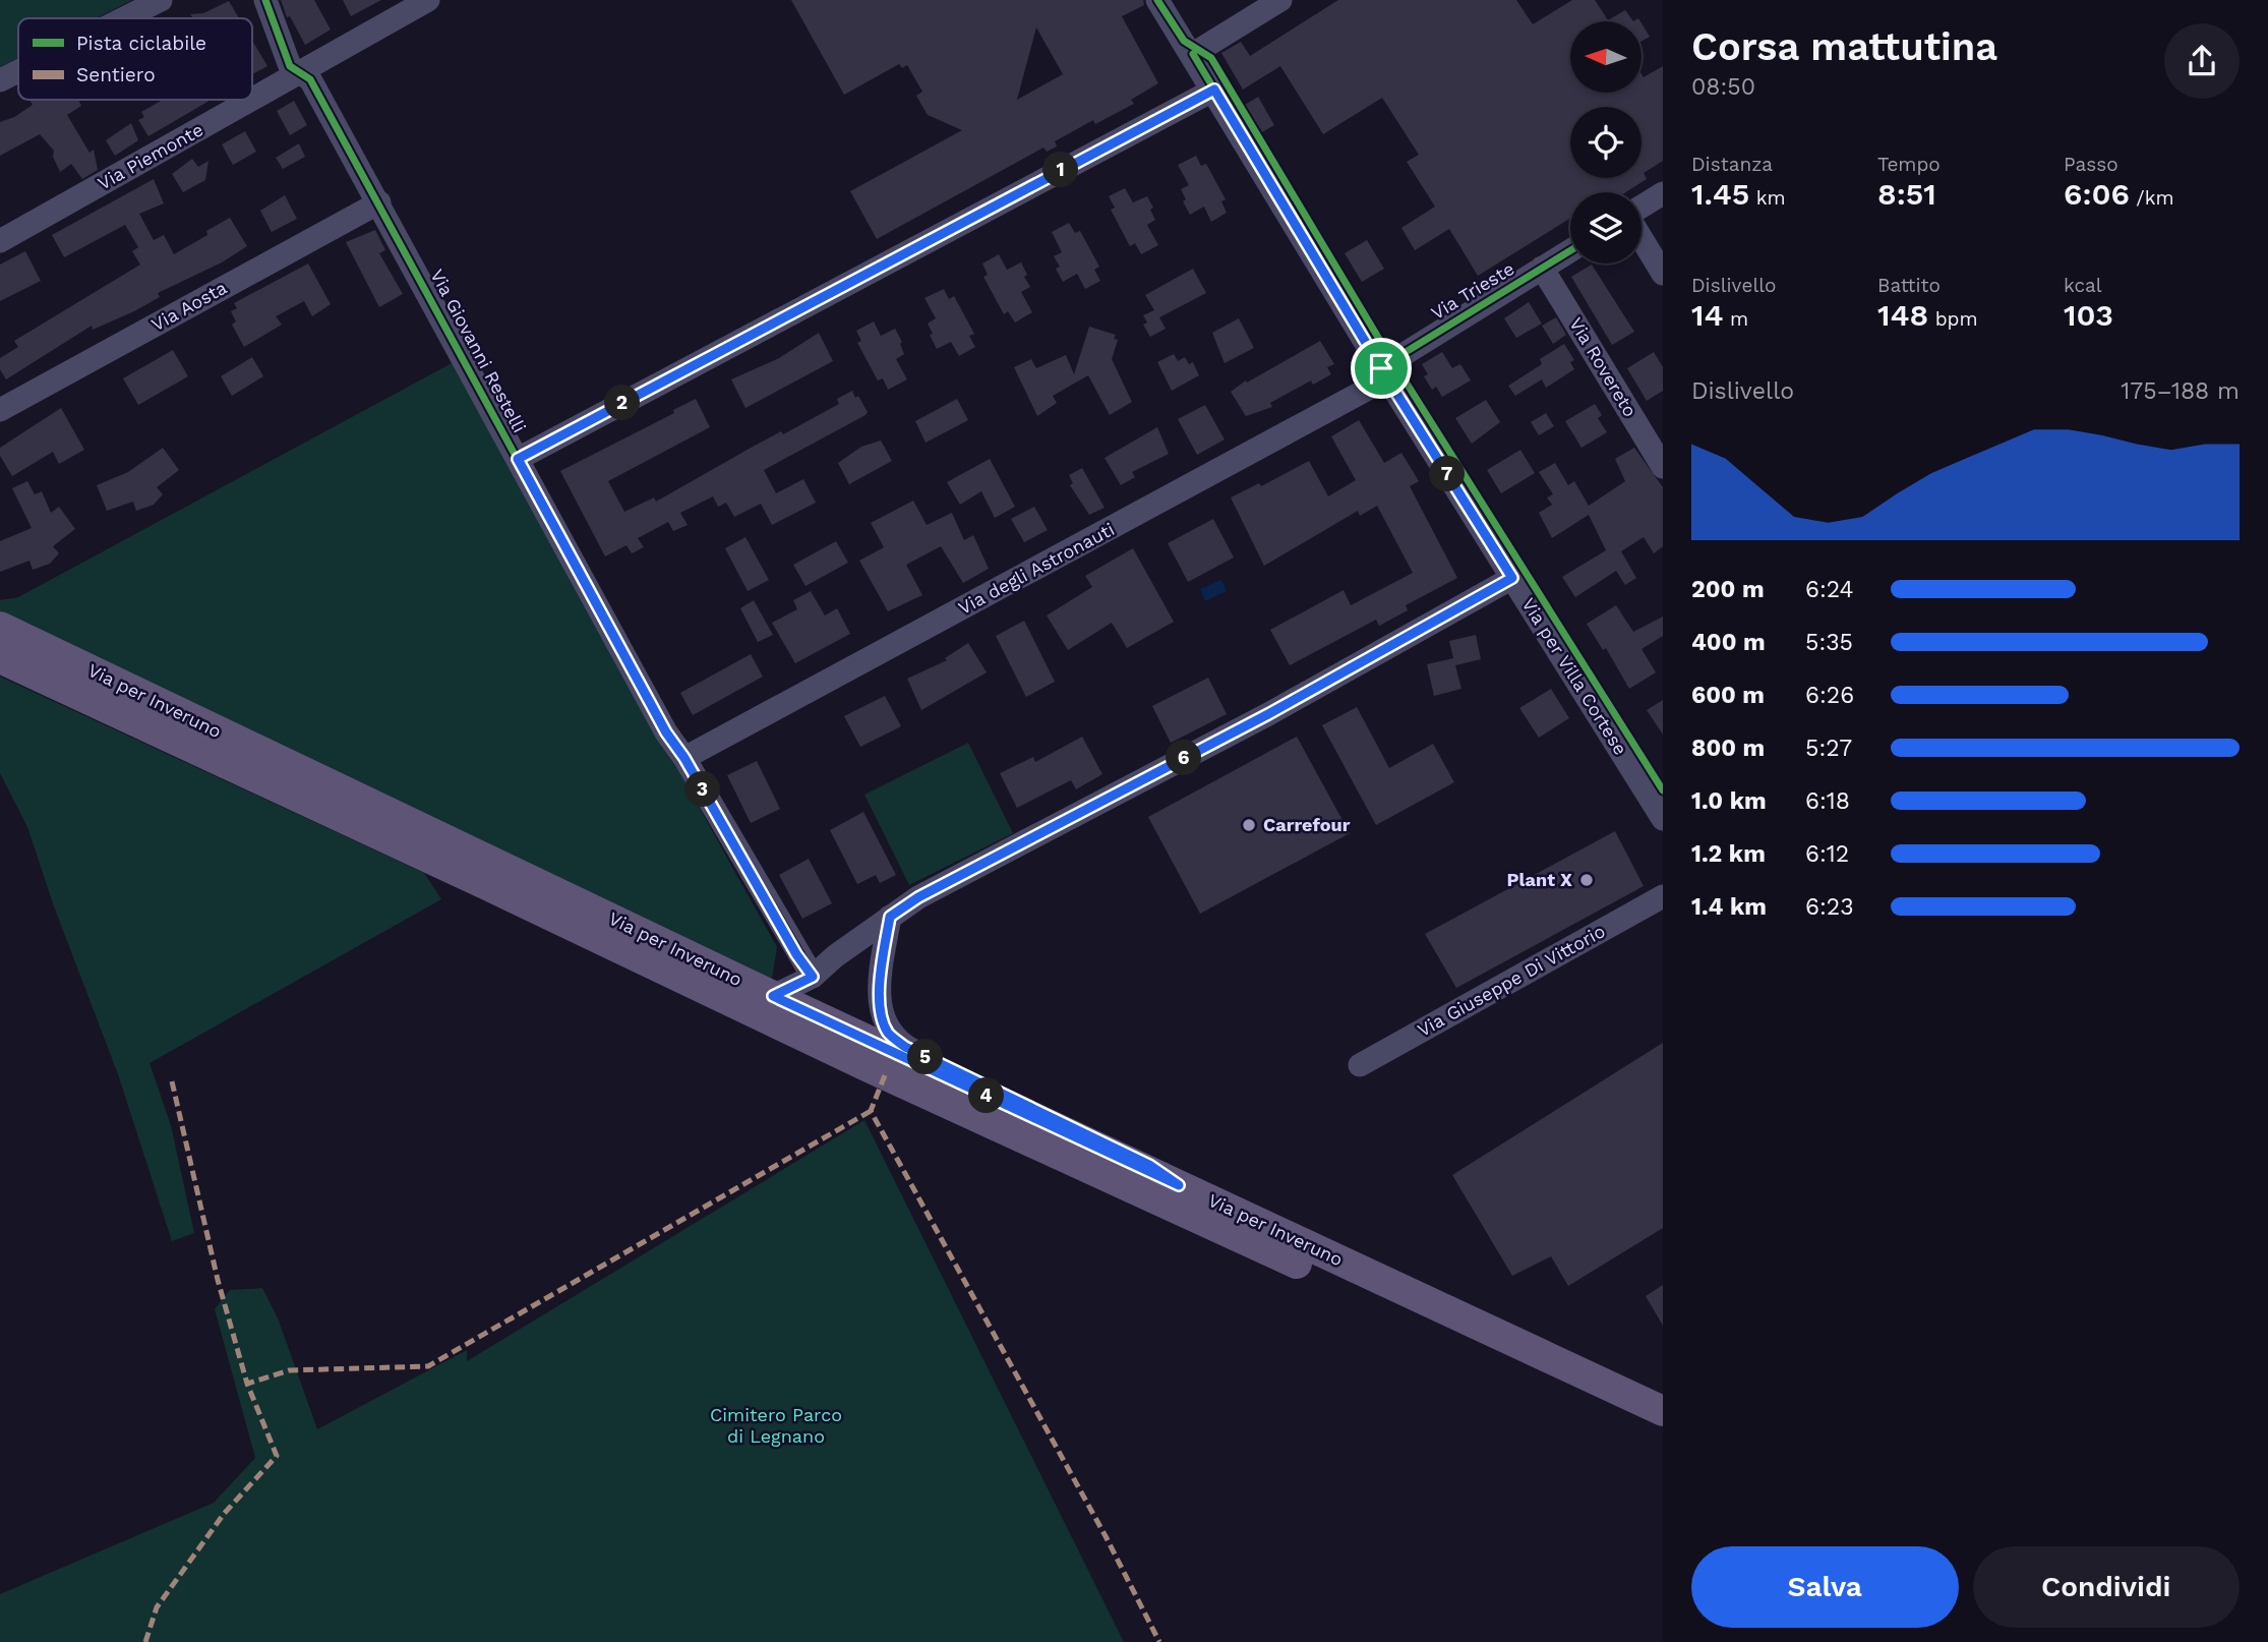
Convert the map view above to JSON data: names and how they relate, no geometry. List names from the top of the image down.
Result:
{
  "streets": {
    "main road": ["Via per Inveruno"],
    "street": [
      "Via Piemonte",
      "Via Trieste",
      "Via Aosta",
      "Via Giovanni Restelli",
      "Via Rovereto",
      "Via degli Astronauti",
      "Via per Villa Cortese",
      "Via Giuseppe Di Vittorio"
    ]
  },
  "crossings": [
    ["Via Piemonte", "Via Giovanni Restelli"],
    ["Via Trieste", "Via Rovereto"],
    ["Via Trieste", "Via degli Astronauti"],
    ["Via Trieste", "Via per Villa Cortese"],
    ["Via Aosta", "Via Giovanni Restelli"],
    ["Via Giovanni Restelli", "Via degli Astronauti"],
    ["Via degli Astronauti", "Via per Villa Cortese"]
  ],
  "parks": ["Cimitero Parco di Legnano"],
  "places": ["Carrefour", "Plant X"],
  "legend": ["Pista ciclabile", "Sentiero"],
  "north": "left",
  "page": {
    "heading": ["Corsa mattutina", "08:50"],
    "stats": [
      ["Distanza", "1.45 km"],
      ["Tempo", "8:51"],
      ["Passo", "6:06 /km"],
      ["Dislivello", "14 m"],
      ["Battito", "148 bpm"],
      ["kcal", "103"]
    ],
    "pins": [
      "1",
      "2",
      "7",
      "6",
      "3",
      "5",
      "4"
    ],
    "chart": ["Dislivello", "175–188 m"],
    "list": [
      {
        "name": "200 m",
        "note": "6:24"
      },
      {
        "name": "400 m",
        "note": "5:35"
      },
      {
        "name": "600 m",
        "note": "6:26"
      },
      {
        "name": "800 m",
        "note": "5:27"
      },
      {
        "name": "1.0 km",
        "note": "6:18"
      },
      {
        "name": "1.2 km",
        "note": "6:12"
      },
      {
        "name": "1.4 km",
        "note": "6:23"
      }
    ],
    "buttons": ["Salva", "Condividi"]
  }
}
